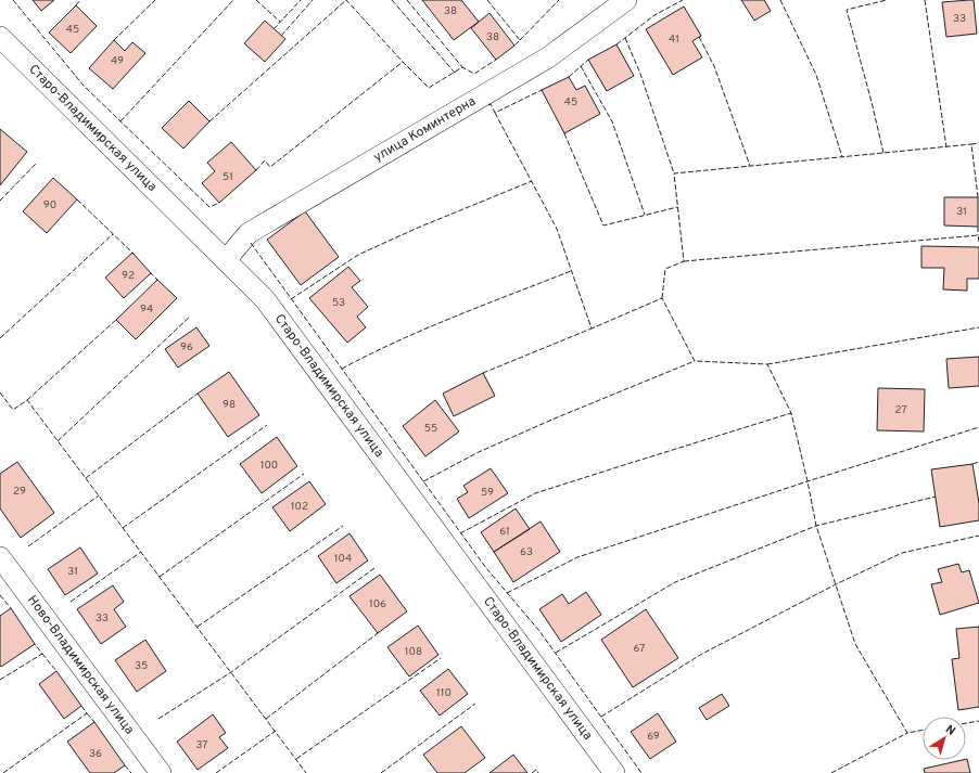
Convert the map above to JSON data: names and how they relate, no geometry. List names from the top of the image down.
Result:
{
  "streets": {
    "street": ["Старо-Владимирская улица", "улица Коминтерна", "Ново-Владимирская улица"]
  },
  "crossings": [
    ["Старо-Владимирская улица", "улица Коминтерна"]
  ],
  "house_numbers": [
    "38",
    "33",
    "45",
    "38",
    "41",
    "49",
    "45",
    "51",
    "90",
    "31",
    "92",
    "53",
    "94",
    "96",
    "98",
    "27",
    "55",
    "100",
    "29",
    "59",
    "102",
    "61",
    "63",
    "104",
    "31",
    "106",
    "33",
    "67",
    "108",
    "35",
    "110",
    "69",
    "37",
    "36"
  ],
  "north": "top right"
}
